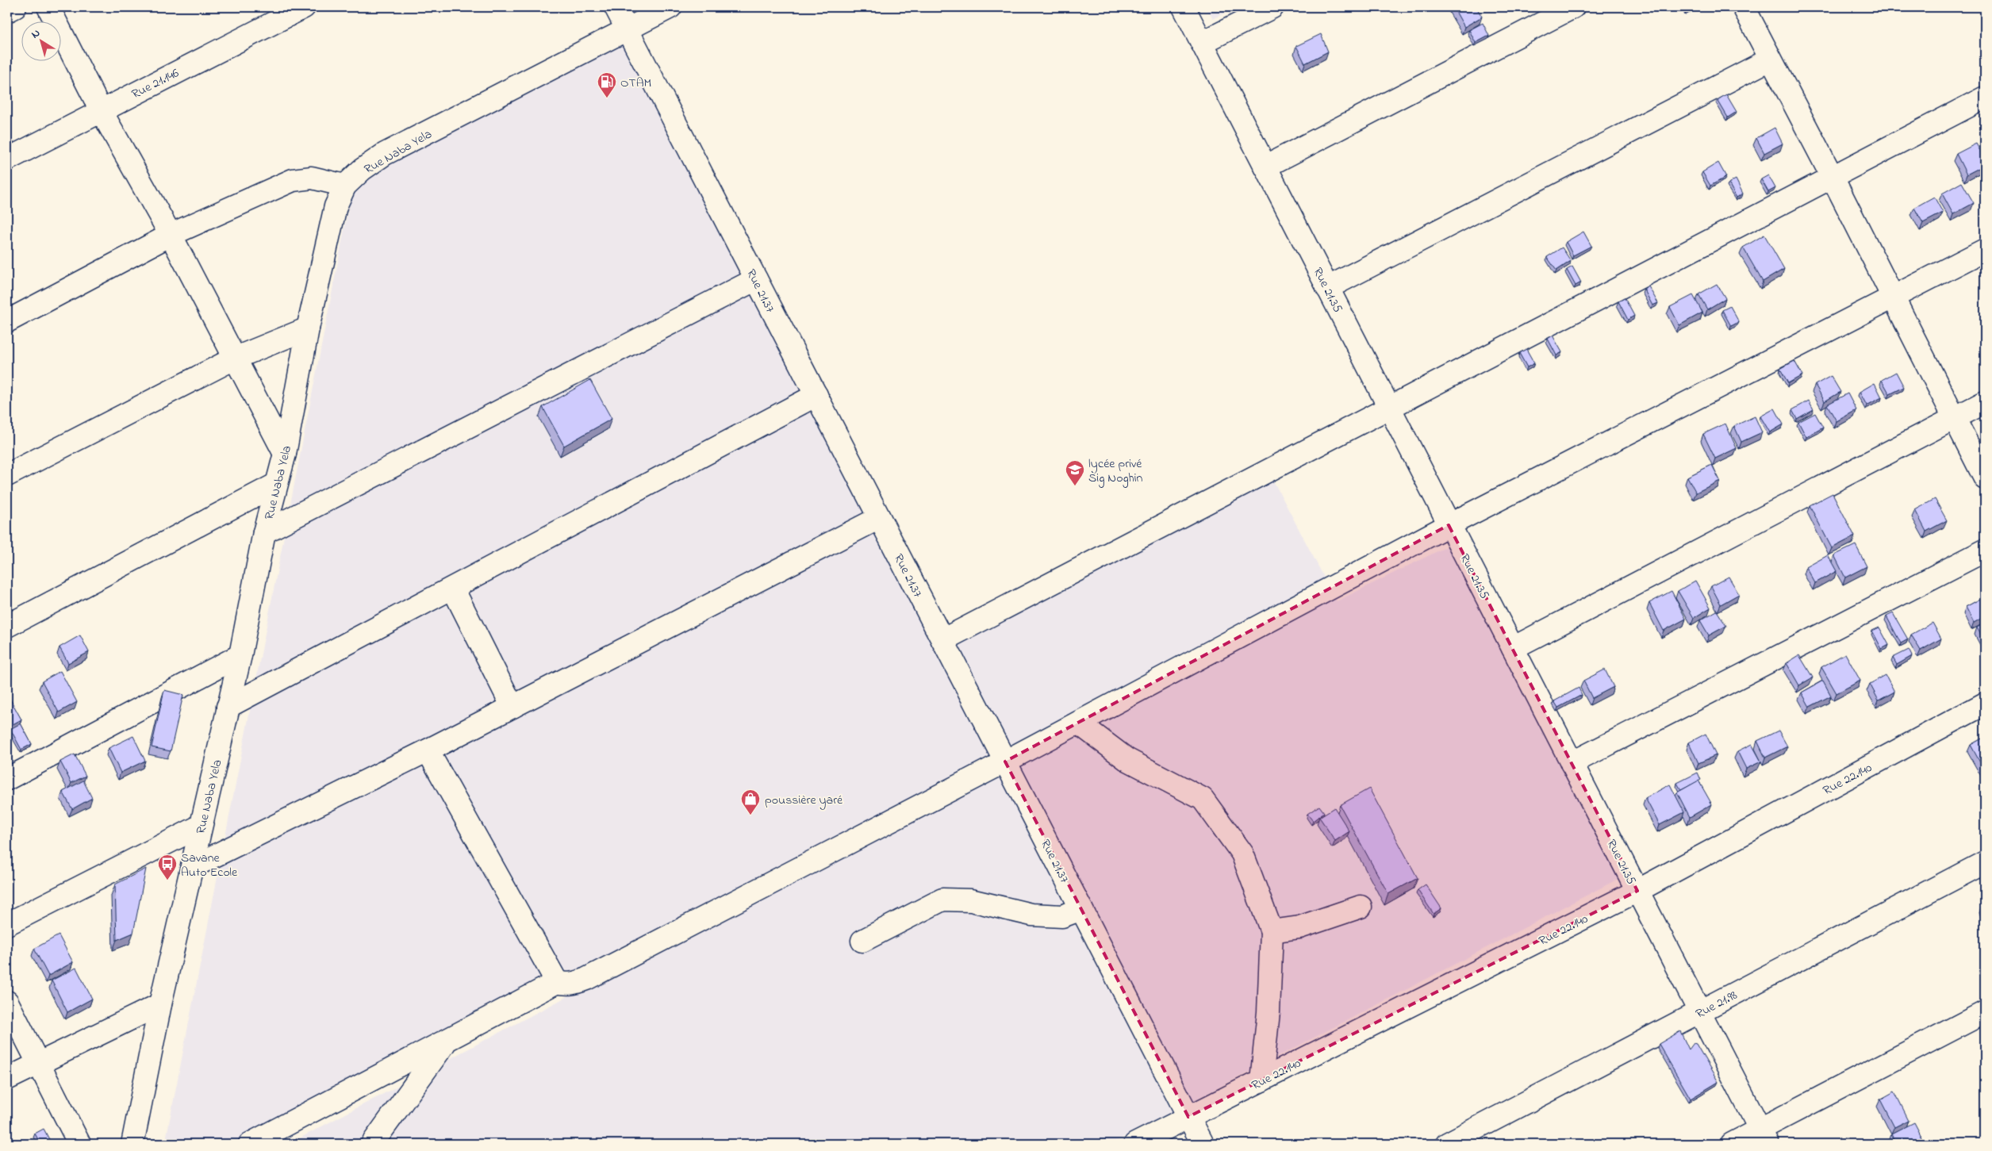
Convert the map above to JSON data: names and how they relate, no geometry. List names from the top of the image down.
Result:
{
  "streets": {
    "street": [
      "Rue 21.146",
      "Rue Naba Yela",
      "Rue 21.35",
      "Rue 21.37",
      "Rue 22.140",
      "Rue 21.98"
    ]
  },
  "crossings": [
    ["Rue Naba Yela", "Rue 21.37"],
    ["Rue 21.35", "Rue 22.140"],
    ["Rue 21.35", "Rue 21.98"],
    ["Rue 21.37", "Rue 22.140"]
  ],
  "places": {
    "fuel station": ["OTAM"],
    "school or university": ["lycée privé Sig Noghin"],
    "shop": ["poussière yaré"],
    "bus stop": ["Savane Auto Ecole"]
  },
  "north": "top left"
}
